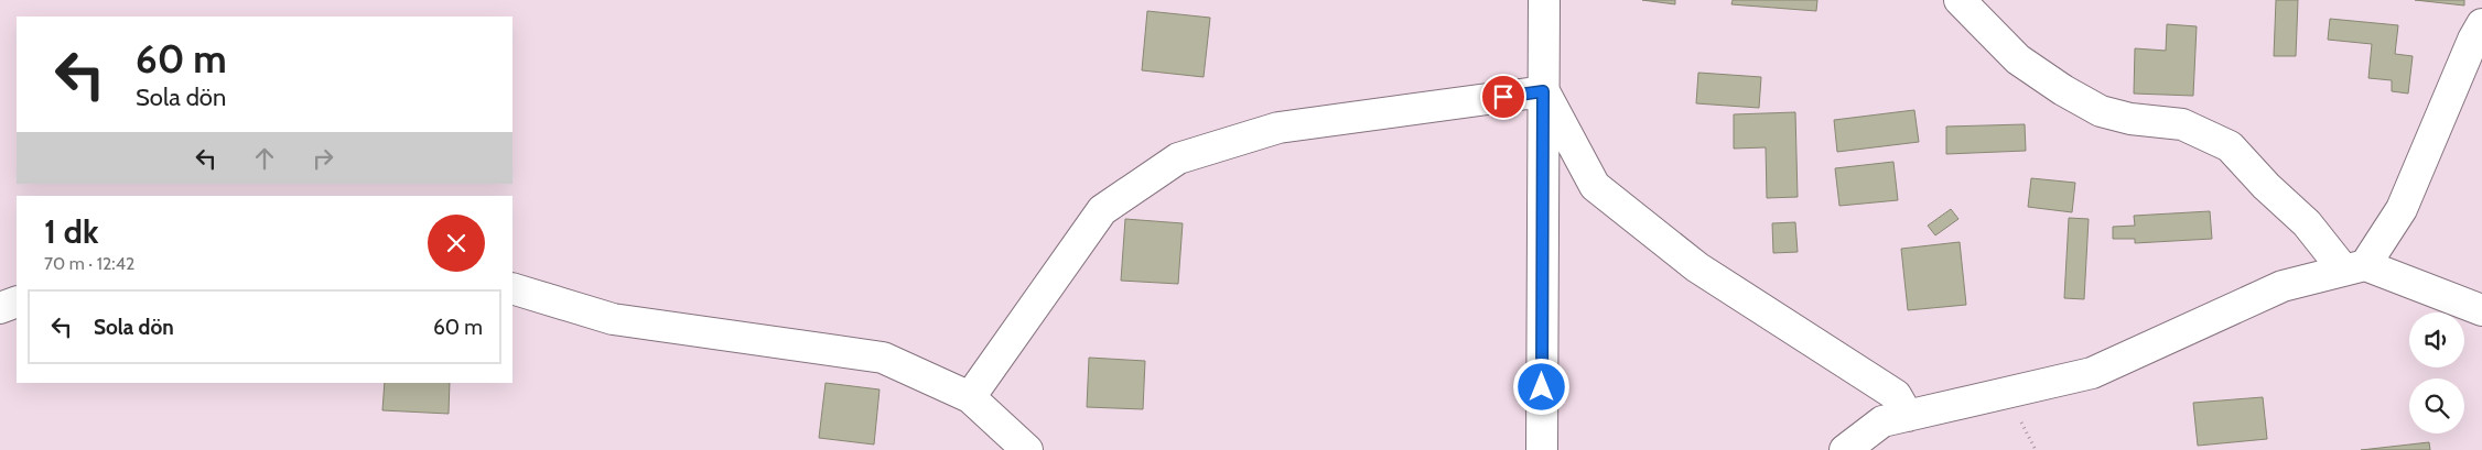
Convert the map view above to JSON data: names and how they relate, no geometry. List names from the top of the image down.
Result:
{
  "page": {
    "turn": ["60 m", "Sola dön"],
    "heading": ["1 dk", "70 m · 12:42"],
    "list": [
      {
        "name": "Sola dön",
        "value": "60 m"
      }
    ]
  }
}
